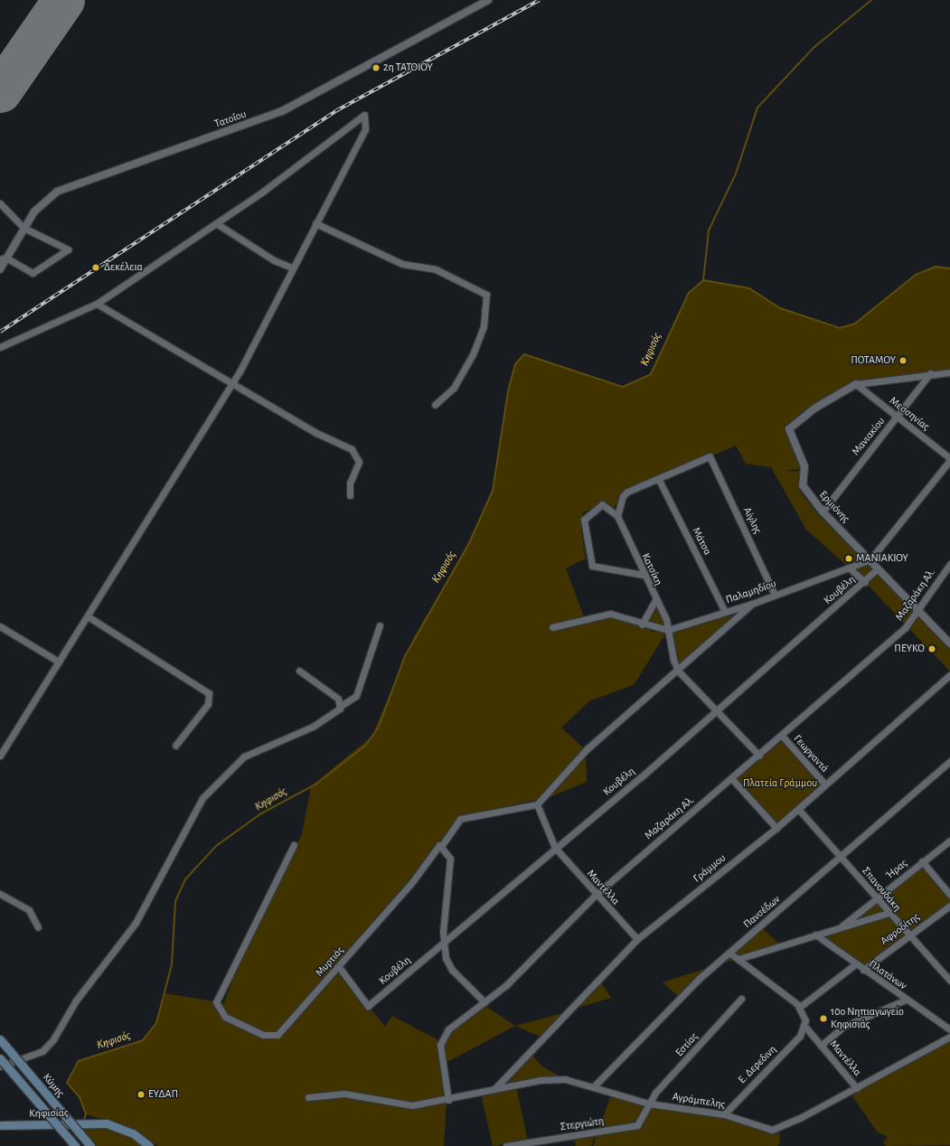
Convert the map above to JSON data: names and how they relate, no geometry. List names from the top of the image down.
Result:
{
  "streets": {
    "main road": ["Κύμης", "Κηφισίας"],
    "street": [
      "Τατοΐου",
      "Μεσσηνίας",
      "Μανιακίου",
      "Ερμιόνης",
      "Αίγλης",
      "Μάτσα",
      "Κατσίκη",
      "Κουβέλη",
      "Παλαμηδίου",
      "Μαζαράκη Αλ.",
      "Γεωργαντά",
      "Γράμμου",
      "Ήρας",
      "Μαντέλλα",
      "Σπανουδάκη",
      "Πανσέδων",
      "Αφροδίτης",
      "Μυρτιάς",
      "Πλατάνων",
      "Εστίας",
      "Ε. Δερεδινη",
      "Αγράμπελης",
      "Στεργιώτη"
    ]
  },
  "crossings": [
    ["Μεσσηνίας", "Μανιακίου"],
    ["Μεσσηνίας", "Ερμιόνης"],
    ["Μανιακίου", "Ερμιόνης"],
    ["Ερμιόνης", "Κουβέλη"],
    ["Ερμιόνης", "Παλαμηδίου"],
    ["Ερμιόνης", "Μαζαράκη Αλ."],
    ["Αίγλης", "Μάτσα"],
    ["Αίγλης", "Παλαμηδίου"],
    ["Μάτσα", "Παλαμηδίου"],
    ["Κατσίκη", "Παλαμηδίου"],
    ["Κουβέλη", "Μαντέλλα"],
    ["Κουβέλη", "Μυρτιάς"],
    ["Μαζαράκη Αλ.", "Γεωργαντά"],
    ["Μαζαράκη Αλ.", "Μαντέλλα"],
    ["Μαζαράκη Αλ.", "Αγράμπελης"],
    ["Γεωργαντά", "Γράμμου"],
    ["Γράμμου", "Μαντέλλα"],
    ["Γράμμου", "Σπανουδάκη"],
    ["Γράμμου", "Αγράμπελης"],
    ["Ήρας", "Σπανουδάκη"],
    ["Ήρας", "Πλατάνων"],
    ["Μαντέλλα", "Μυρτιάς"],
    ["Μαντέλλα", "Ε. Δερεδινη"],
    ["Μαντέλλα", "Αγράμπελης"],
    ["Σπανουδάκη", "Πανσέδων"],
    ["Σπανουδάκη", "Αφροδίτης"],
    ["Πανσέδων", "Αγράμπελης"],
    ["Αφροδίτης", "Πλατάνων"],
    ["Εστίας", "Αγράμπελης"],
    ["Εστίας", "Στεργιώτη"],
    ["Ε. Δερεδινη", "Αγράμπελης"],
    ["Αγράμπελης", "Στεργιώτη"]
  ],
  "water": ["Κηφισός"],
  "parks": ["Πλατεία Γράμμου"],
  "places": [
    "2η ΤΑΤΟΙΟΥ",
    "Δεκέλεια",
    "ΠΟΤΑΜΟΥ",
    "ΜΑΝΙΑΚΙΟΥ",
    "ΠΕΥΚΟ",
    "10ο Νηπιαγωγείο Κηφισιάς",
    "ΕΥΔΑΠ"
  ]
}
